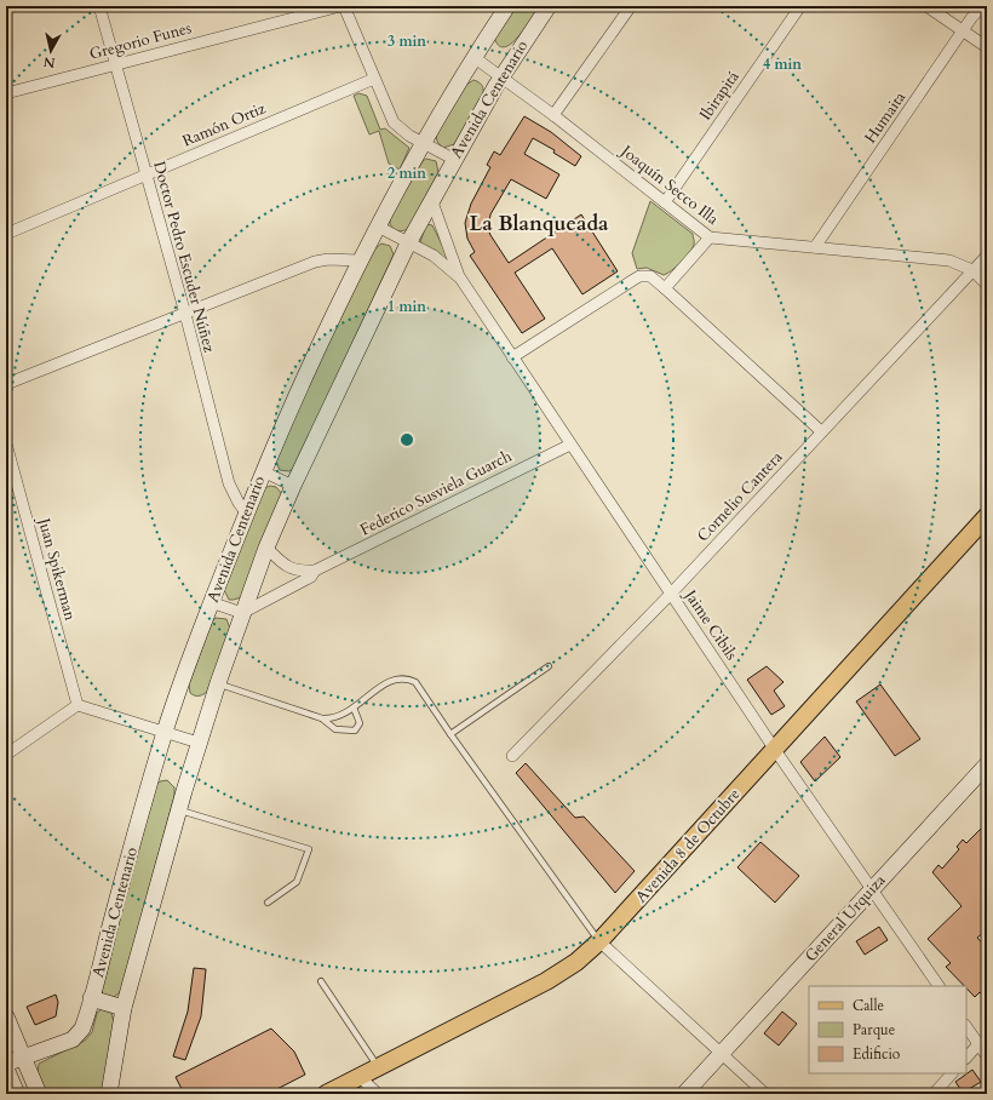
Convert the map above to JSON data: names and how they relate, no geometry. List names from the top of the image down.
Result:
{
  "streets": {
    "main road": ["Avenida 8 de Octubre"],
    "street": [
      "Gregorio Funes",
      "Ibirapitá",
      "Avenida Centenario",
      "Humaita",
      "Ramón Ortiz",
      "Joaquín Secco Illa",
      "Doctor Pedro Escuder Núñez",
      "Federico Susviela Guarch",
      "Cornelio Cantera",
      "Juan Spikerman",
      "Jaime Cibils",
      "General Urquiza"
    ]
  },
  "crossings": [
    ["Gregorio Funes", "Doctor Pedro Escuder Núñez"],
    ["Ibirapitá", "Joaquín Secco Illa"],
    ["Avenida Centenario", "Joaquín Secco Illa"],
    ["Avenida Centenario", "Doctor Pedro Escuder Núñez"],
    ["Avenida Centenario", "Federico Susviela Guarch"],
    ["Avenida Centenario", "Jaime Cibils"],
    ["Humaita", "Joaquín Secco Illa"],
    ["Ramón Ortiz", "Doctor Pedro Escuder Núñez"],
    ["Joaquín Secco Illa", "Cornelio Cantera"],
    ["Federico Susviela Guarch", "Jaime Cibils"],
    ["Cornelio Cantera", "Jaime Cibils"],
    ["Jaime Cibils", "Avenida 8 de Octubre"],
    ["Jaime Cibils", "General Urquiza"]
  ],
  "districts": ["La Blanqueada"],
  "legend": ["Calle", "Parque", "Edificio"],
  "north": "bottom",
  "rings": [
    "3 min",
    "4 min",
    "2 min",
    "1 min"
  ]
}
